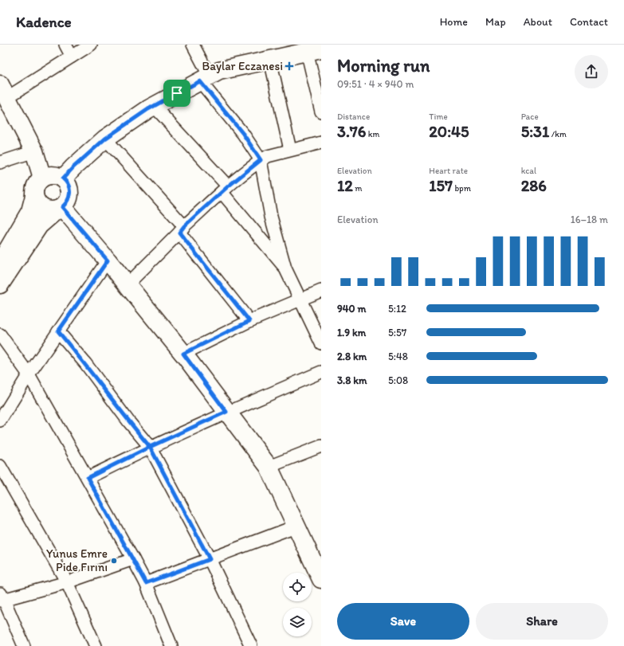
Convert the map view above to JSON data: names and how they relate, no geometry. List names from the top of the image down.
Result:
{
  "places": {
    "health": ["Baylar Eczanesi"],
    "other": ["Yunus Emre Pide Fırını"]
  },
  "page": {
    "header": "Kadence",
    "nav": [
      "Home",
      "Map",
      "About",
      "Contact"
    ],
    "heading": ["Morning run", "09:51 · 4 × 940 m"],
    "stats": [
      ["Distance", "3.76 km"],
      ["Time", "20:45"],
      ["Pace", "5:31 /km"],
      ["Elevation", "12 m"],
      ["Heart rate", "157 bpm"],
      ["kcal", "286"]
    ],
    "chart": ["Elevation", "16–18 m"],
    "list": [
      {
        "name": "940 m",
        "note": "5:12"
      },
      {
        "name": "1.9 km",
        "note": "5:57"
      },
      {
        "name": "2.8 km",
        "note": "5:48"
      },
      {
        "name": "3.8 km",
        "note": "5:08"
      }
    ],
    "buttons": ["Save", "Share"]
  }
}
